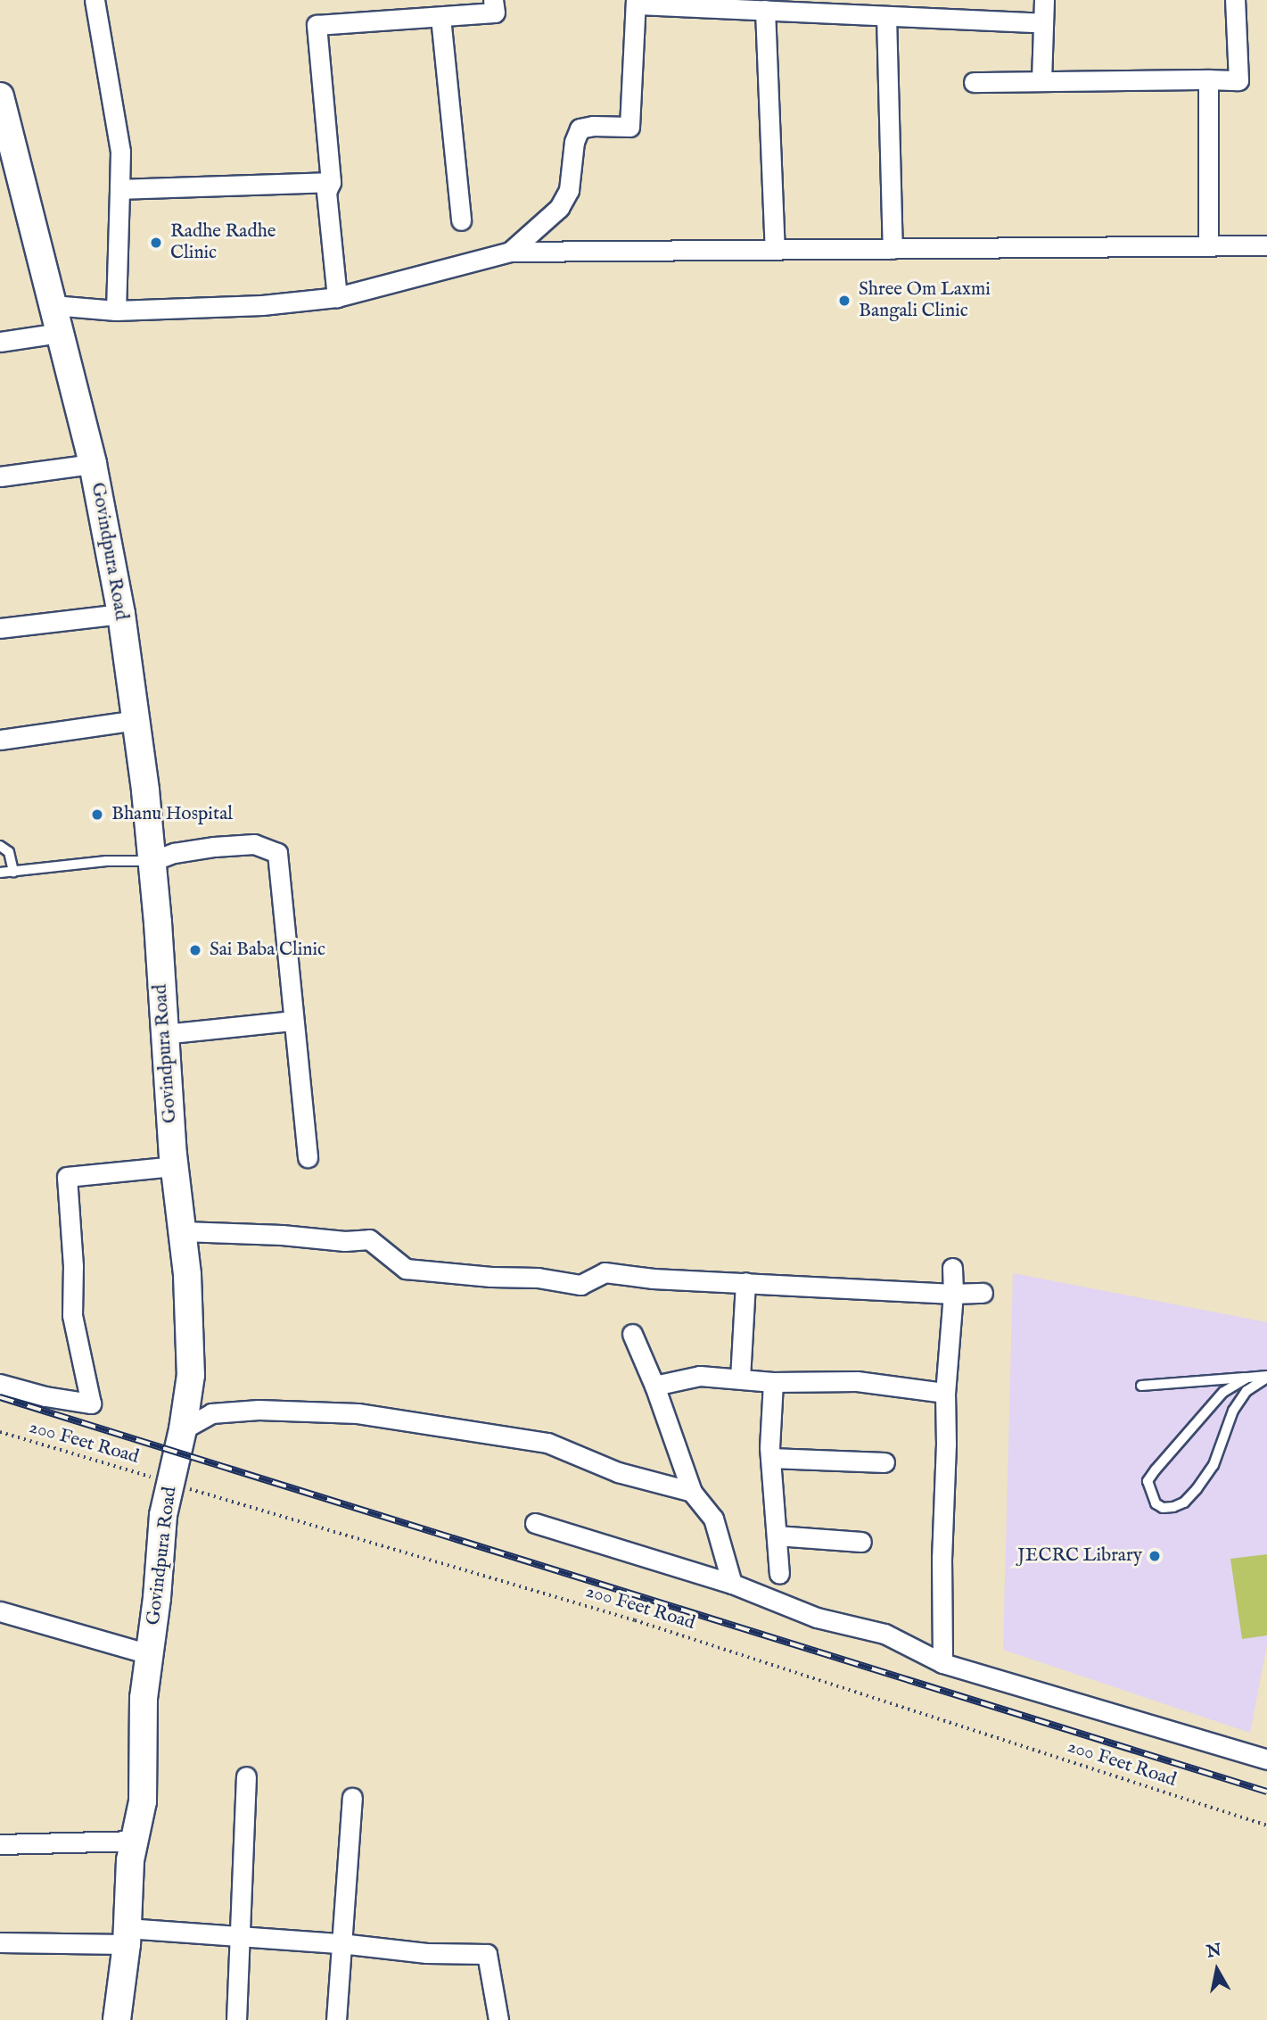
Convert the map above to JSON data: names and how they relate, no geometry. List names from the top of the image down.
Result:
{
  "streets": {
    "street": ["Govindpura Road"],
    "path": ["200 Feet Road"]
  },
  "crossings": [
    ["Govindpura Road", "200 Feet Road"]
  ],
  "places": [
    "Radhe Radhe Clinic",
    "Shree Om Laxmi Bangali Clinic",
    "Bhanu Hospital",
    "Sai Baba Clinic",
    "JECRC Library"
  ],
  "north": "top"
}
